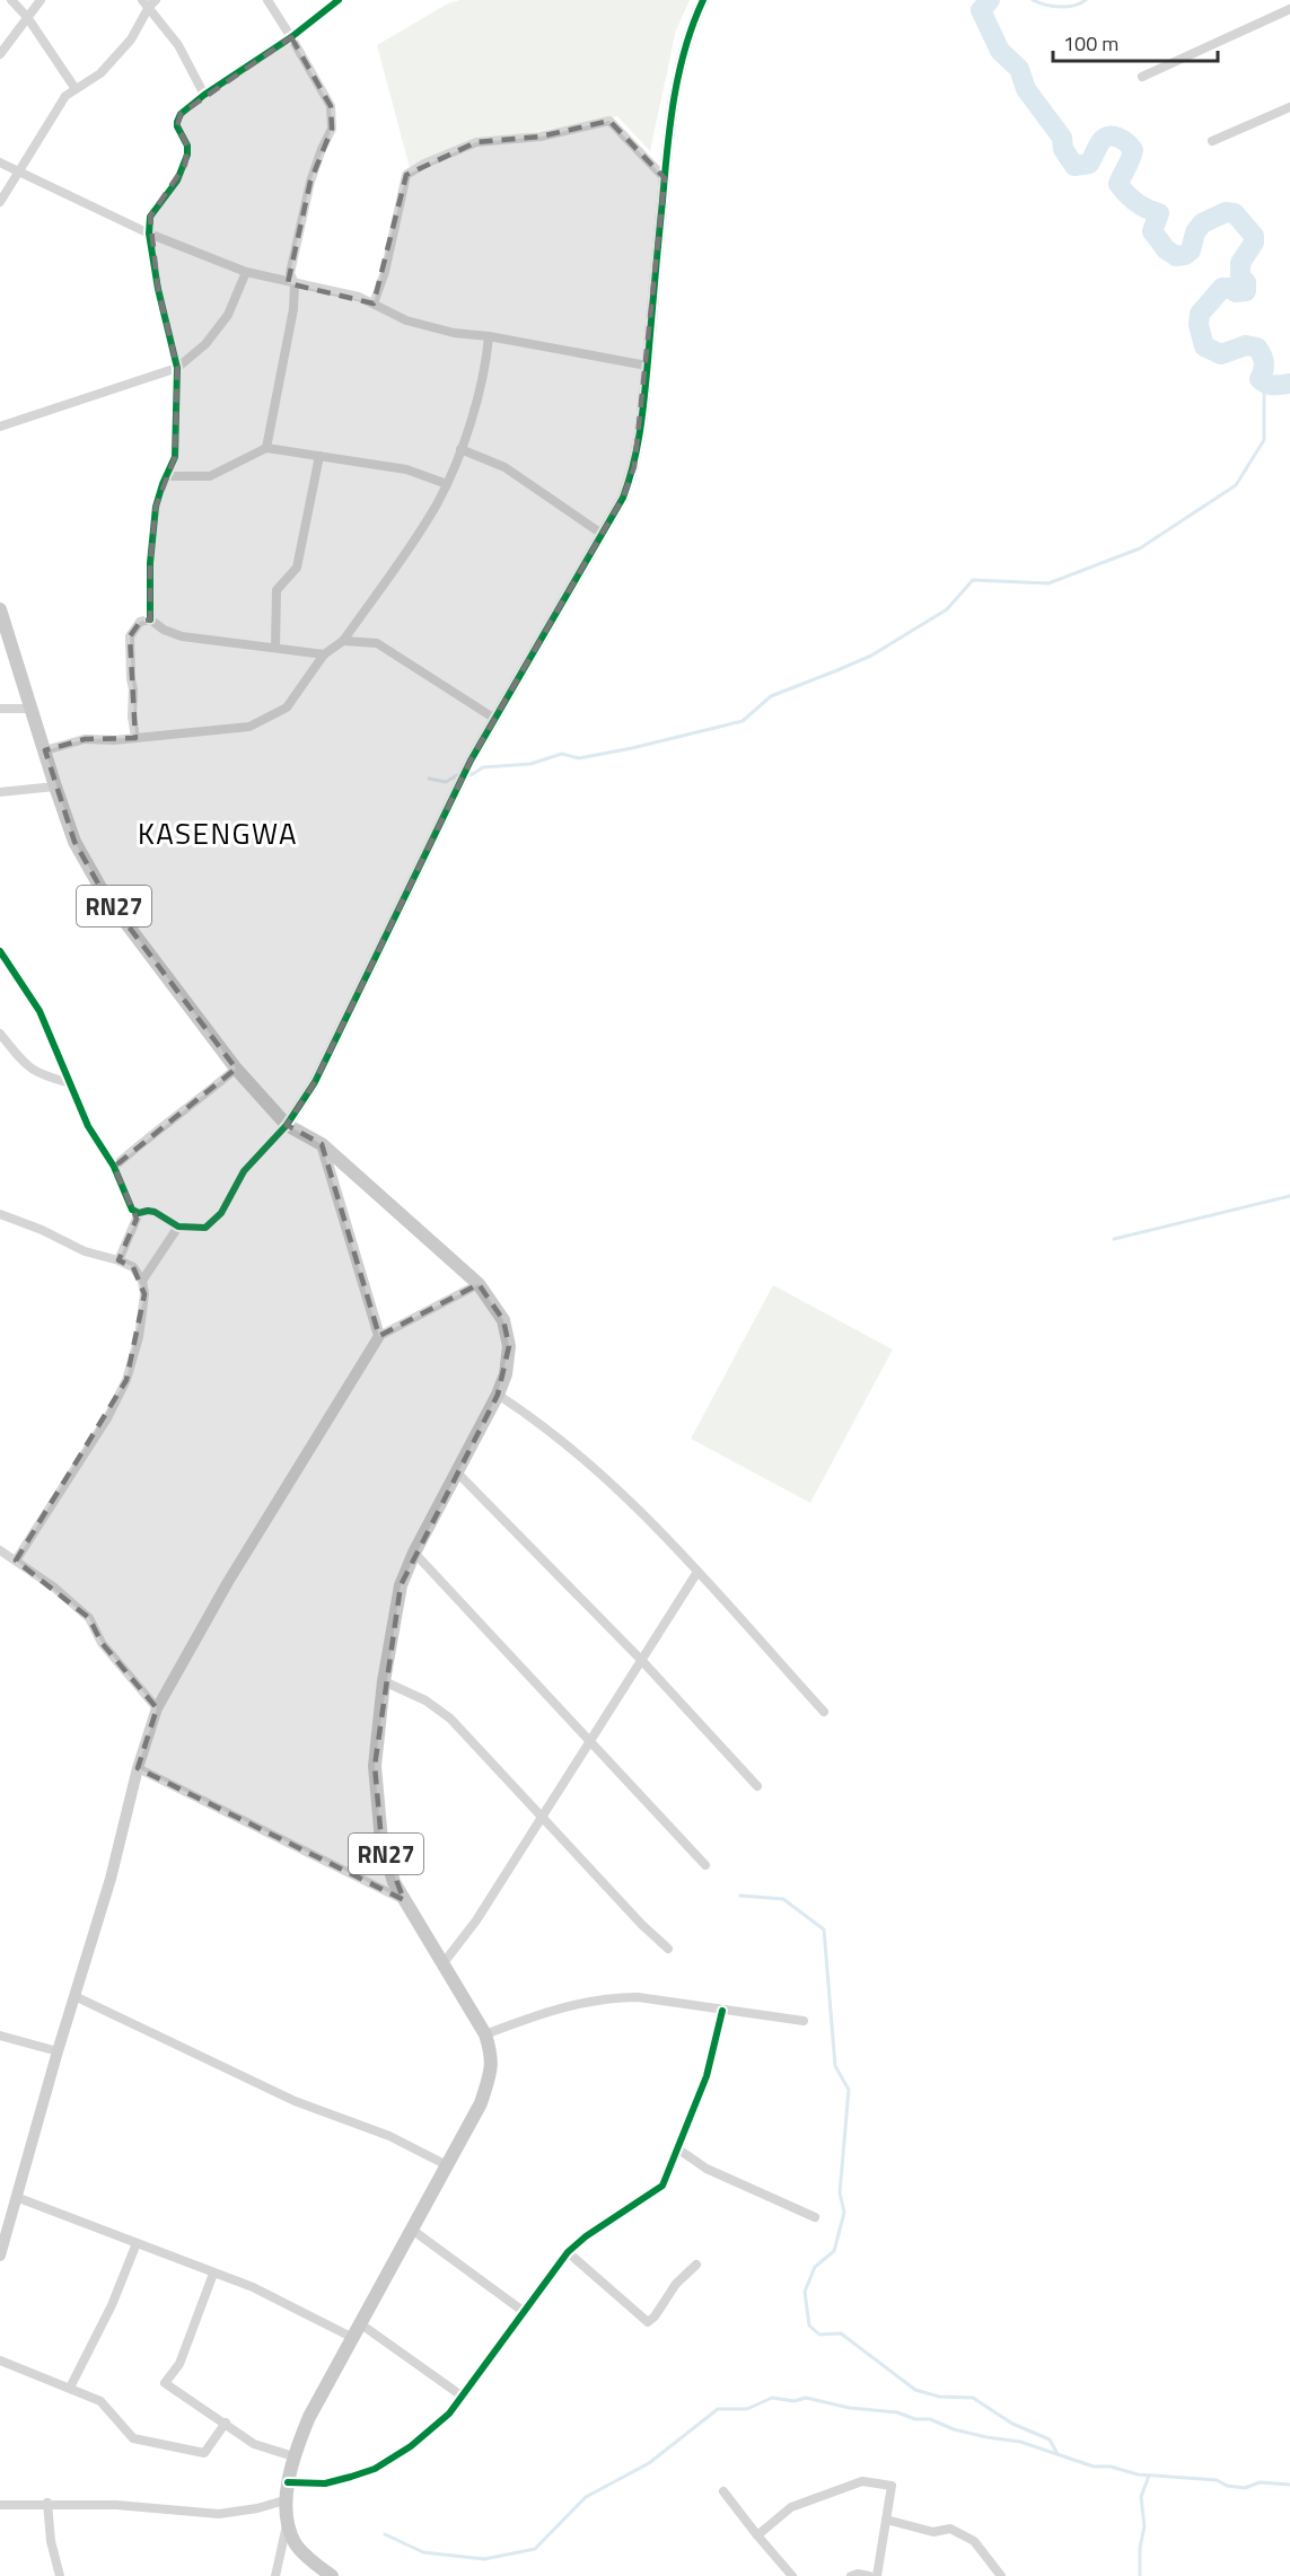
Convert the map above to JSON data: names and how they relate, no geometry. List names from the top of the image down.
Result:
{
  "streets": {
    "main road": ["RN27"]
  },
  "districts": ["KASENGWA"],
  "scale_bar": "100 m"
}
